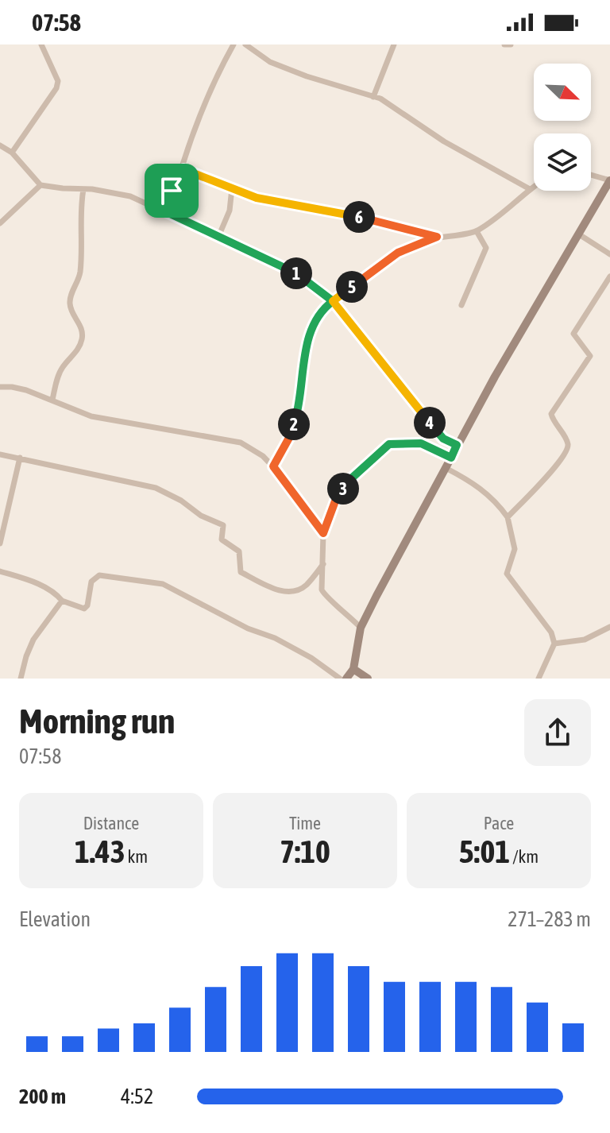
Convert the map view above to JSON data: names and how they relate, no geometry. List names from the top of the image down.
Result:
{
  "north": "bottom right",
  "page": {
    "status": "07:58",
    "pins": [
      "6",
      "1",
      "5",
      "4",
      "2",
      "3"
    ],
    "heading": ["Morning run", "07:58"],
    "stats": [
      ["Distance", "1.43 km"],
      ["Time", "7:10"],
      ["Pace", "5:01 /km"]
    ],
    "chart": ["Elevation", "271–283 m"],
    "list": [
      {
        "name": "200 m",
        "note": "4:52"
      }
    ]
  }
}
